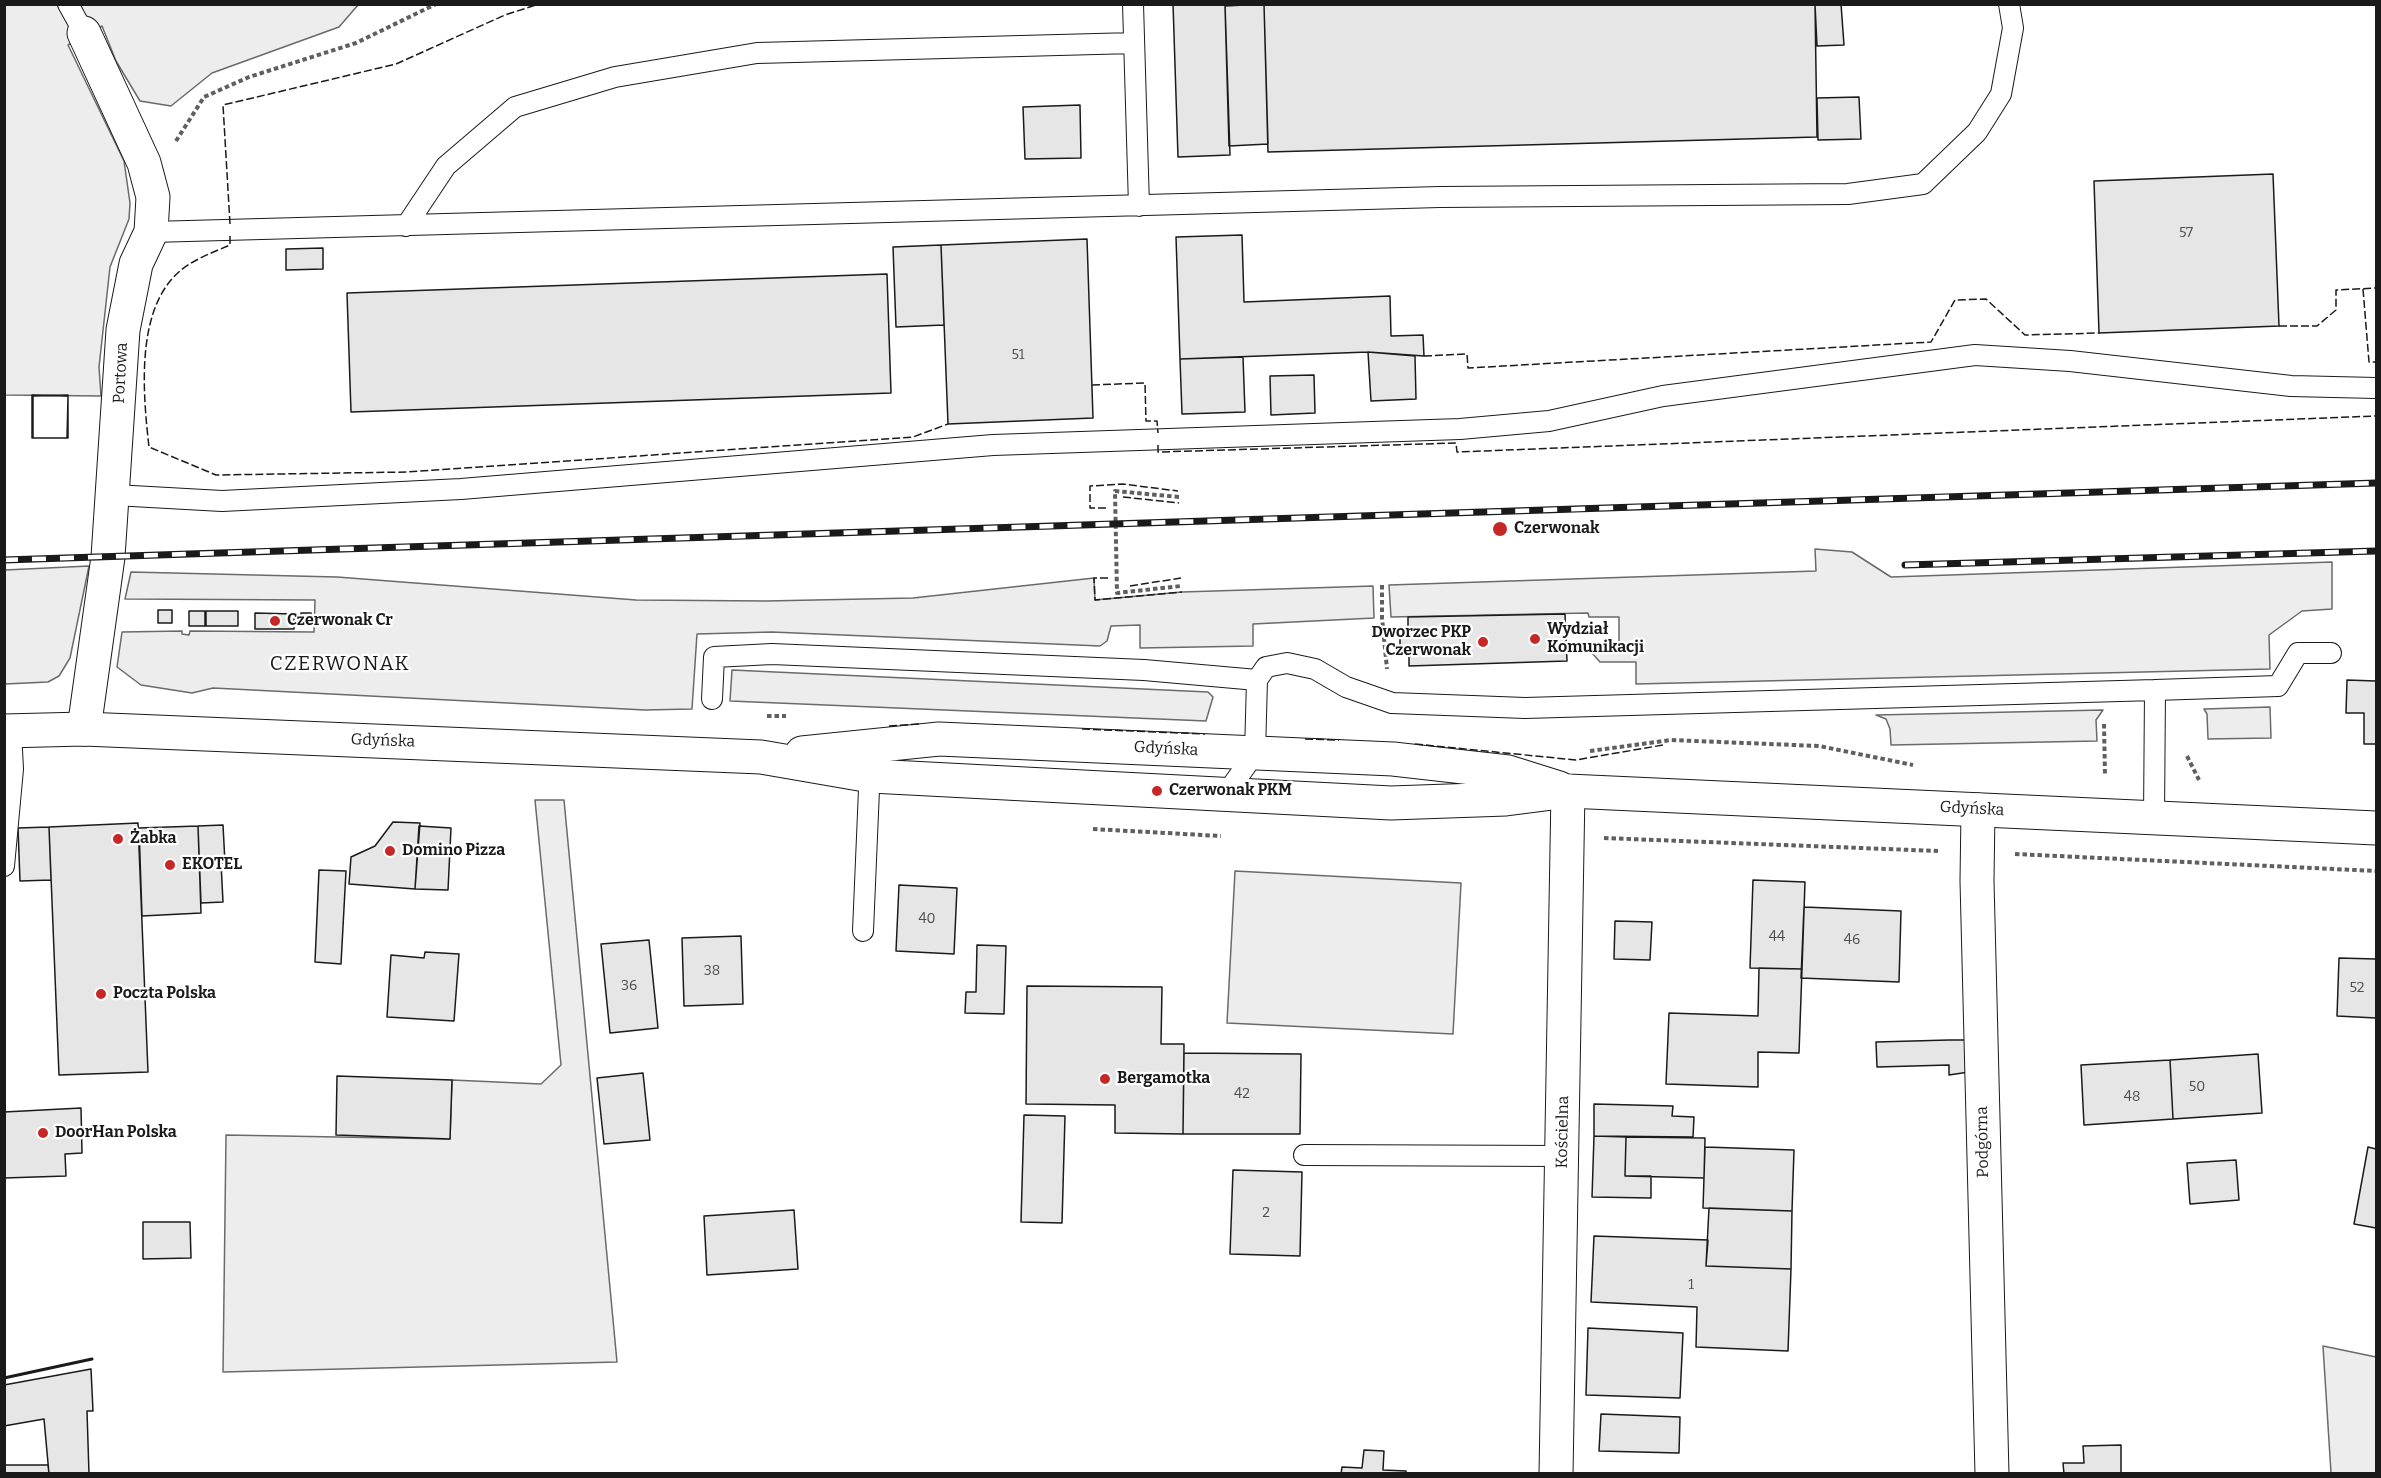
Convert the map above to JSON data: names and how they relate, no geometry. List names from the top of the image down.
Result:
{
  "streets": {
    "main road": [
      "Portowa",
      "Gdyńska",
      "Kościelna",
      "Podgórna"
    ]
  },
  "crossings": [
    ["Portowa", "Gdyńska"],
    ["Gdyńska", "Kościelna"],
    ["Gdyńska", "Podgórna"]
  ],
  "districts": ["CZERWONAK"],
  "places": [
    "Czerwonak",
    "Czerwonak Cr",
    "Wydział Komunikacji",
    "Dworzec PKP Czerwonak",
    "Czerwonak PKM",
    "Żabka",
    "Domino Pizza",
    "EKOTEL",
    "Poczta Polska",
    "Bergamotka",
    "DoorHan Polska"
  ],
  "house_numbers": [
    "57",
    "51",
    "40",
    "44",
    "46",
    "38",
    "36",
    "52",
    "50",
    "42",
    "48",
    "2",
    "1"
  ]
}
